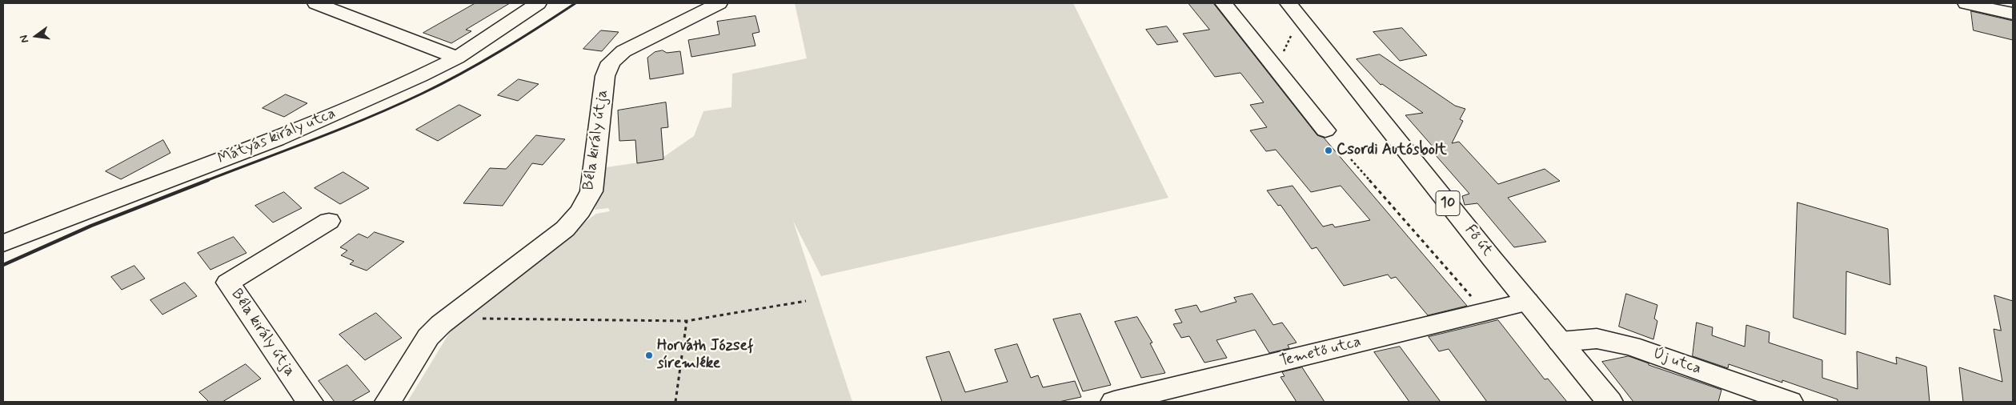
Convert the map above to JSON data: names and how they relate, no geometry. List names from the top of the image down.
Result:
{
  "streets": {
    "street": [
      "Mátyás király utca",
      "Béla király útja",
      "10",
      "Fő út",
      "Temető utca",
      "Új utca"
    ]
  },
  "crossings": [
    ["Fő út", "Temető utca"],
    ["Fő út", "Új utca"]
  ],
  "places": ["Csordi Autósbolt", "Horváth József síremléke"],
  "north": "left"
}
